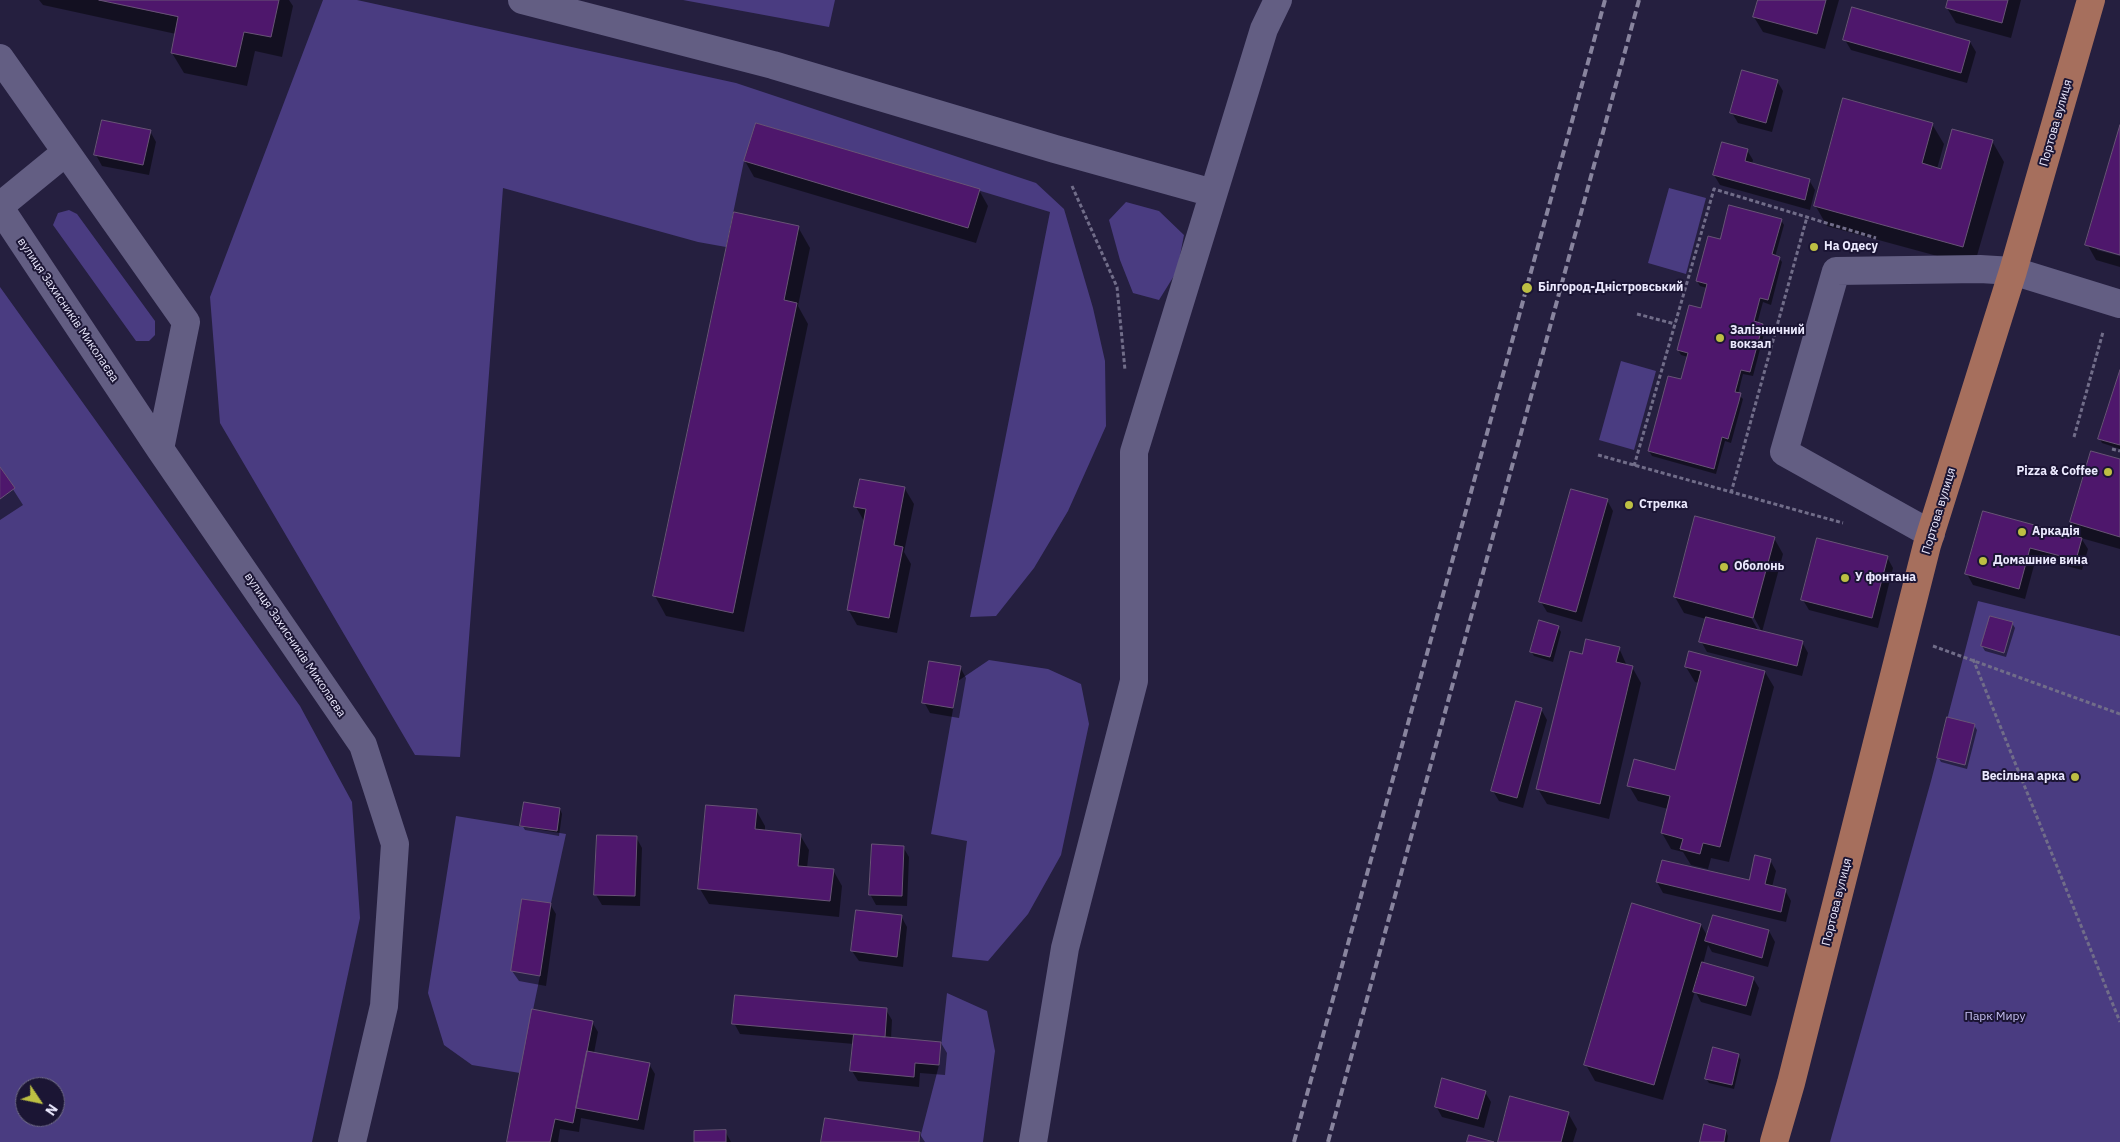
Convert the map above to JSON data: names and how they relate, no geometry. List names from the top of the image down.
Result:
{
  "streets": {
    "main road": ["Портова вулиця"],
    "street": ["вулиця Захисників Миколаєва"]
  },
  "parks": ["Парк Миру"],
  "places": [
    "На Одесу",
    "Білгород-Дністровський",
    "Залізничний вокзал",
    "Pizza & Coffee",
    "Стрелка",
    "Аркадія",
    "Домашние вина",
    "Оболонь",
    "У фонтана",
    "Весільна арка"
  ],
  "north": "bottom right"
}
